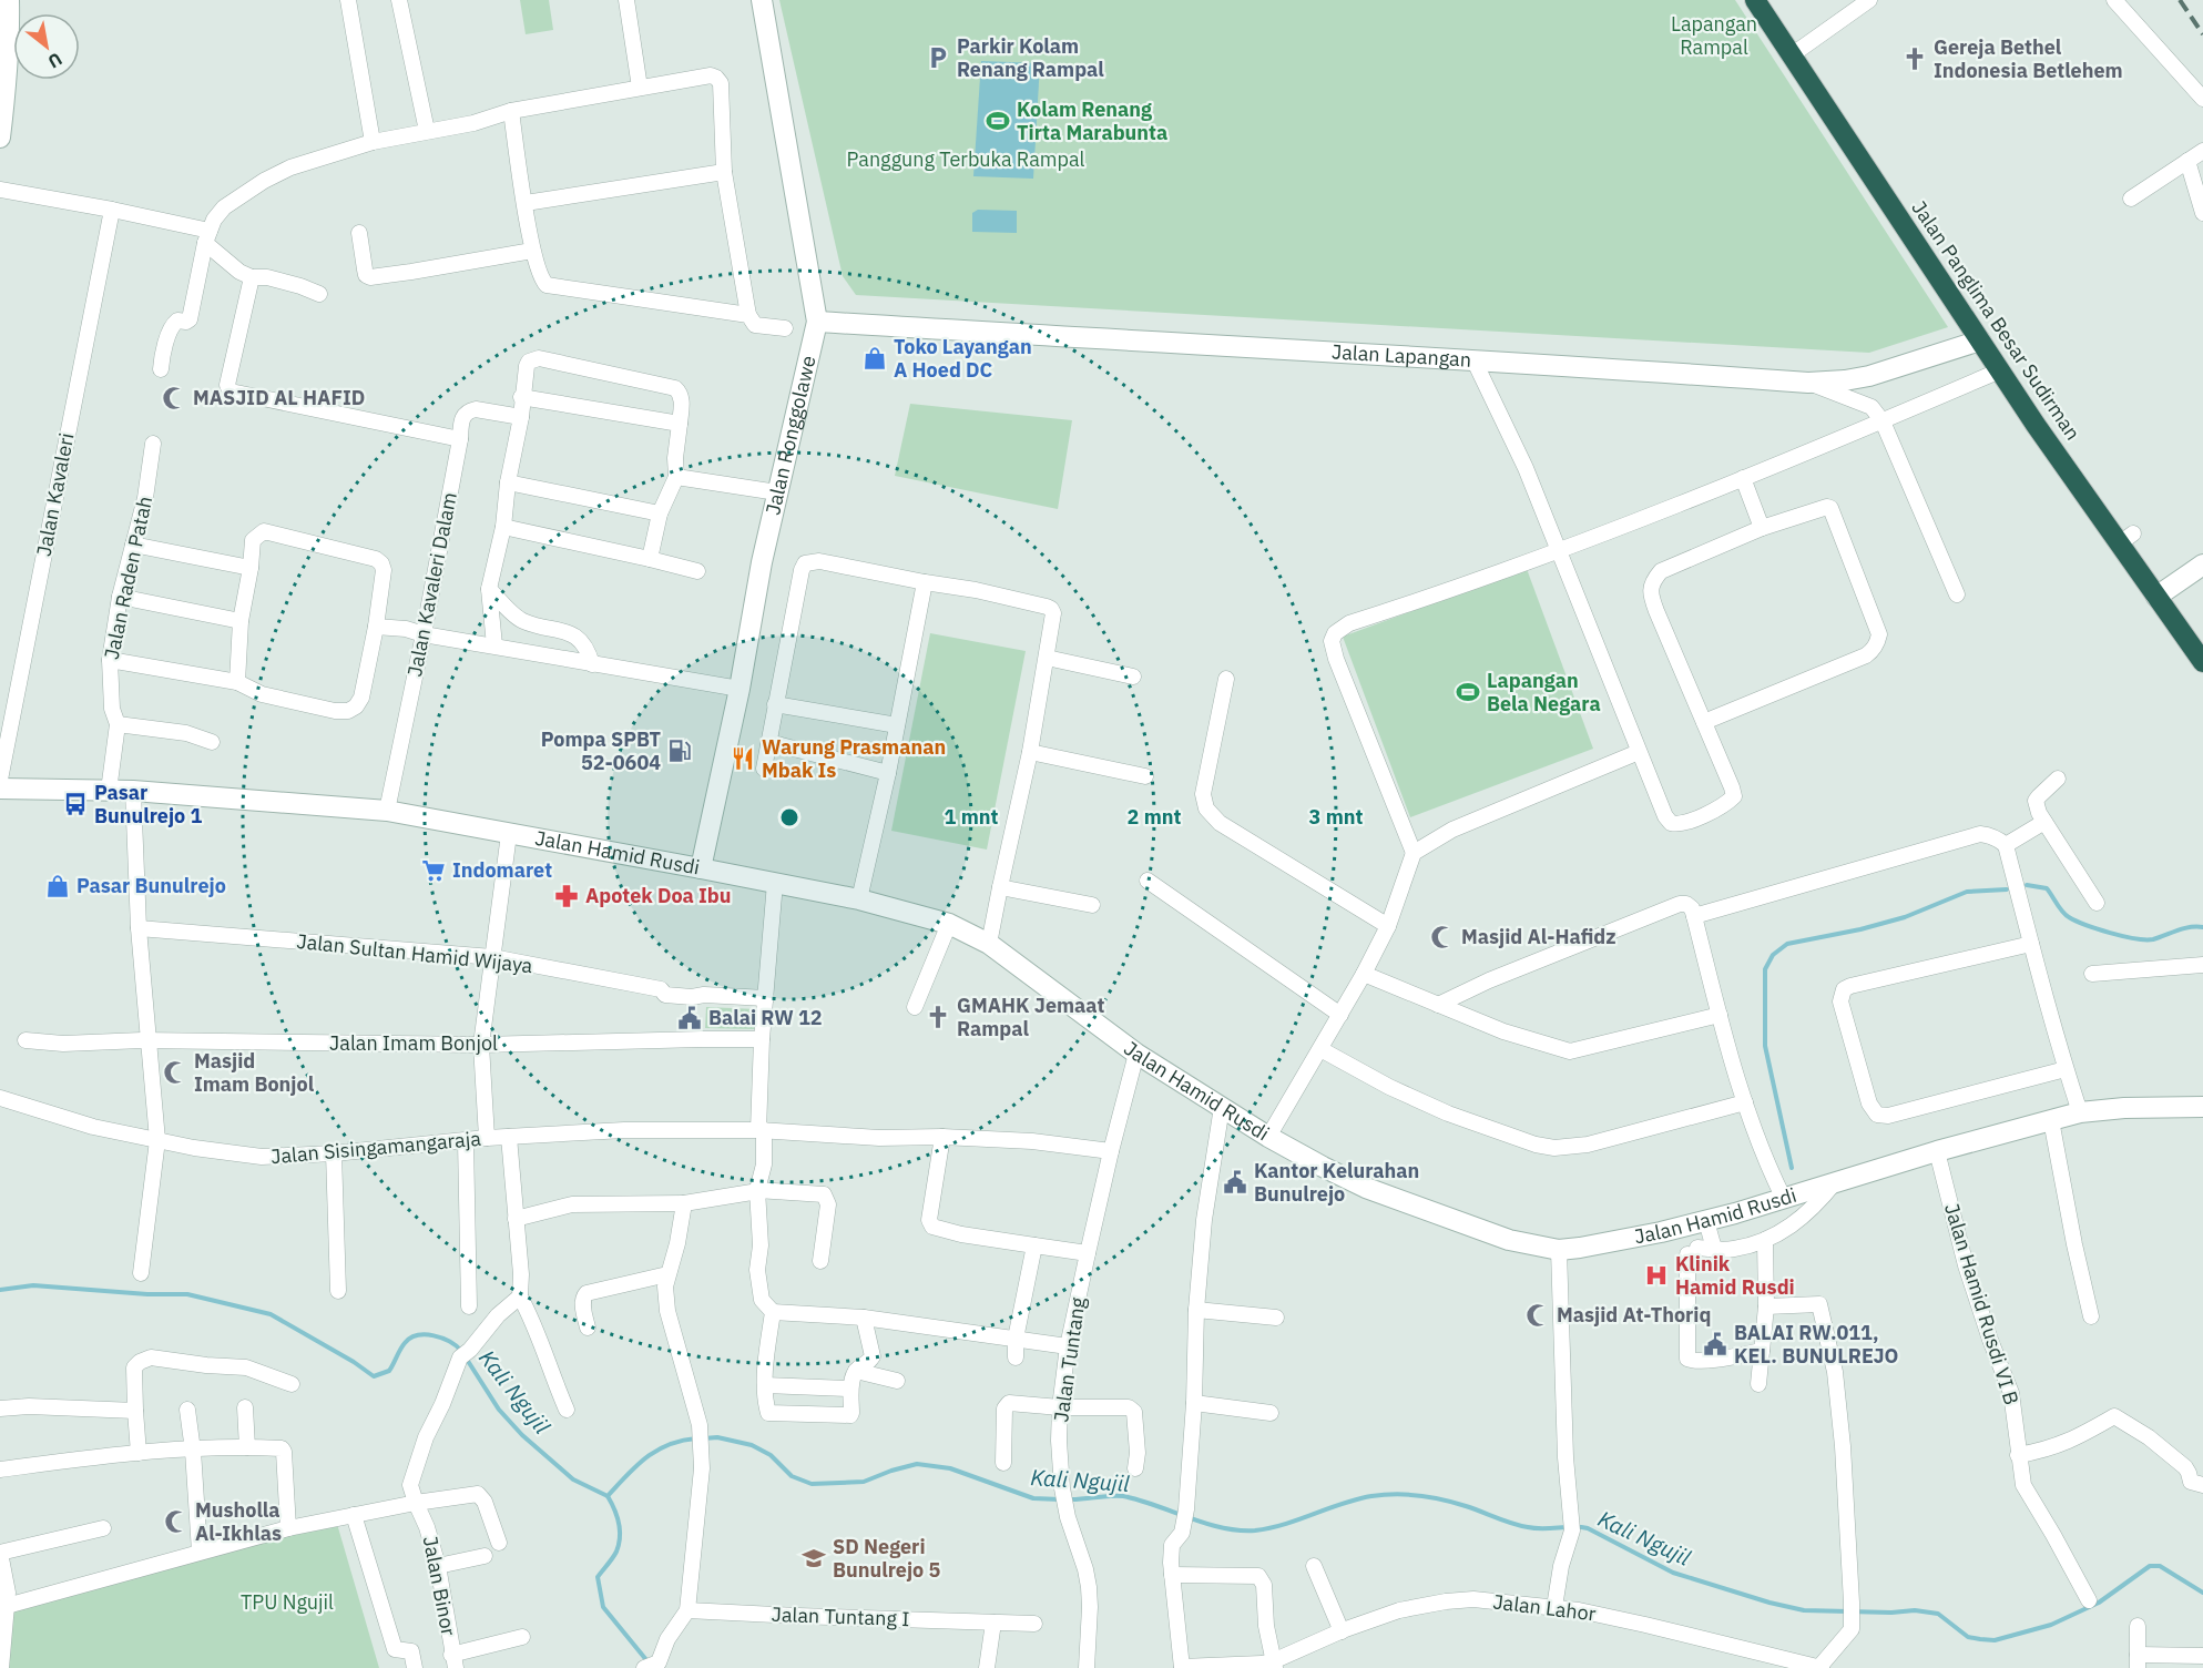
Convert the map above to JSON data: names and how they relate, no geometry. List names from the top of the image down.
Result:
{
  "streets": {
    "highway": ["Jalan Panglima Besar Sudirman"],
    "street": [
      "Jalan Lapangan",
      "Jalan Ronggolawe",
      "Jalan Kavaleri",
      "Jalan Raden Patah",
      "Jalan Kavaleri Dalam",
      "Jalan Hamid Rusdi",
      "Jalan Sultan Hamid Wijaya",
      "Jalan Imam Bonjol",
      "Jalan Sisingamangaraja",
      "Jalan Hamid Rusdi VI B",
      "Jalan Tuntang",
      "Jalan Binor",
      "Jalan Lahor",
      "Jalan Tuntang I"
    ]
  },
  "crossings": [
    ["Jalan Panglima Besar Sudirman", "Jalan Lapangan"],
    ["Jalan Lapangan", "Jalan Ronggolawe"],
    ["Jalan Ronggolawe", "Jalan Hamid Rusdi"],
    ["Jalan Raden Patah", "Jalan Hamid Rusdi"],
    ["Jalan Kavaleri Dalam", "Jalan Hamid Rusdi"],
    ["Jalan Hamid Rusdi", "Jalan Hamid Rusdi VI B"],
    ["Jalan Hamid Rusdi", "Jalan Tuntang"],
    ["Jalan Sisingamangaraja", "Jalan Tuntang"]
  ],
  "water": ["Kali Ngujil"],
  "parks": ["Lapangan Rampal", "Panggung Terbuka Rampal", "TPU Ngujil"],
  "places": {
    "parking": ["Parkir Kolam Renang Rampal"],
    "church": ["Gereja Bethel Indonesia Betlehem", "GMAHK Jemaat Rampal"],
    "sports": ["Kolam Renang Tirta Marabunta", "Lapangan Bela Negara"],
    "shop": ["Toko Layangan A Hoed DC", "Pasar Bunulrejo"],
    "mosque": [
      "MASJID AL HAFID",
      "Masjid Al-Hafidz",
      "Masjid Imam Bonjol",
      "Masjid At-Thoriq",
      "Musholla Al-Ikhlas"
    ],
    "fuel station": ["Pompa SPBT 52-0604"],
    "restaurant": ["Warung Prasmanan Mbak Is"],
    "bus stop": ["Pasar Bunulrejo 1"],
    "supermarket": ["Indomaret"],
    "pharmacy": ["Apotek Doa Ibu"],
    "public building": ["Balai RW 12", "Kantor Kelurahan Bunulrejo", "BALAI RW.011, KEL. BUNULREJO"],
    "hospital": ["Klinik Hamid Rusdi"],
    "school or university": ["SD Negeri Bunulrejo 5"]
  },
  "north": "bottom right",
  "rings": ["1 mnt", "2 mnt", "3 mnt"]
}
